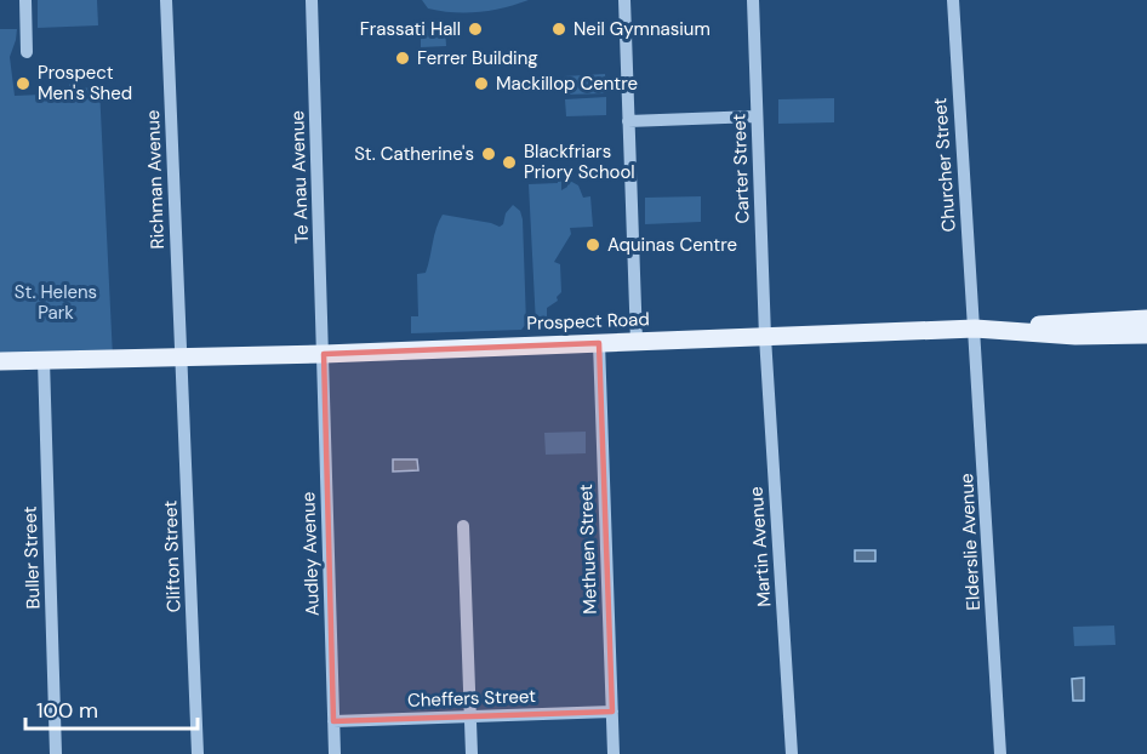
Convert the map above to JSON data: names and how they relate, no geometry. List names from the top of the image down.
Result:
{
  "streets": {
    "main road": ["Prospect Road"],
    "street": [
      "Churcher Street",
      "Carter Street",
      "Te Anau Avenue",
      "Richman Avenue",
      "Elderslie Avenue",
      "Martin Avenue",
      "Methuen Street",
      "Audley Avenue",
      "Clifton Street",
      "Buller Street",
      "Cheffers Street"
    ]
  },
  "crossings": [
    ["Churcher Street", "Prospect Road"],
    ["Churcher Street", "Elderslie Avenue"],
    ["Carter Street", "Prospect Road"],
    ["Carter Street", "Martin Avenue"],
    ["Te Anau Avenue", "Prospect Road"],
    ["Te Anau Avenue", "Audley Avenue"],
    ["Richman Avenue", "Prospect Road"],
    ["Richman Avenue", "Clifton Street"],
    ["Prospect Road", "Elderslie Avenue"],
    ["Prospect Road", "Martin Avenue"],
    ["Prospect Road", "Methuen Street"],
    ["Prospect Road", "Audley Avenue"],
    ["Prospect Road", "Clifton Street"],
    ["Prospect Road", "Buller Street"],
    ["Methuen Street", "Cheffers Street"],
    ["Audley Avenue", "Cheffers Street"]
  ],
  "parks": ["St. Helens Park"],
  "places": [
    "Frassati Hall",
    "Neil Gymnasium",
    "Ferrer Building",
    "Prospect Men's Shed",
    "Mackillop Centre",
    "St. Catherine's",
    "Blackfriars Priory School",
    "Aquinas Centre"
  ],
  "scale_bar": "100 m"
}
